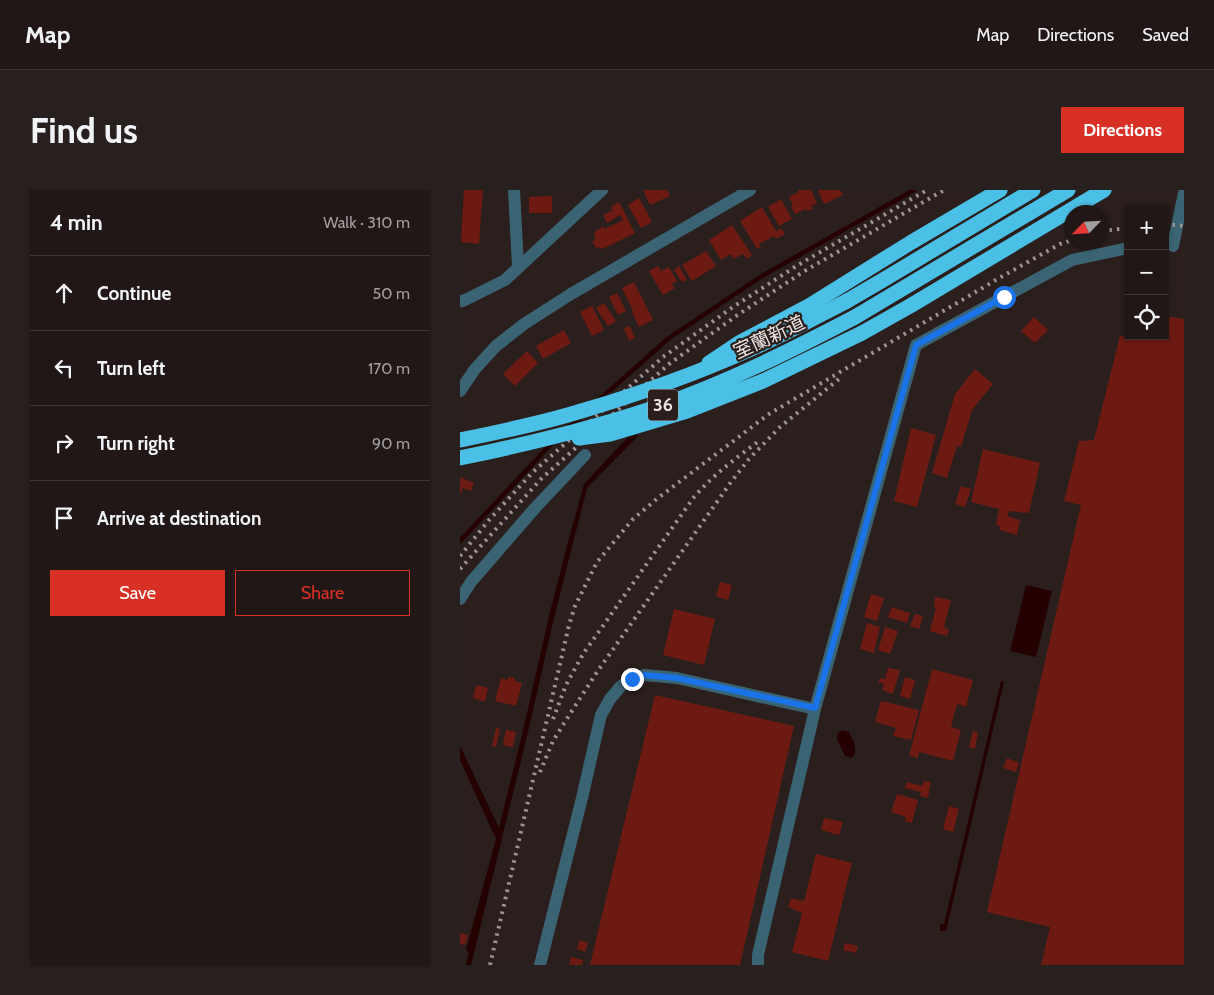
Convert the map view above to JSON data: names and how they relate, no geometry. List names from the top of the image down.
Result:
{
  "streets": {
    "highway": ["室蘭新道", "36"]
  },
  "north": "bottom left",
  "page": {
    "header": "Map",
    "nav": ["Map", "Directions", "Saved"],
    "buttons": [
      "Directions",
      ["Save", "Share"]
    ],
    "title": "Find us",
    "heading": ["4 min", "Walk · 310 m"],
    "map_buttons": ["+", "−"],
    "list": [
      ["Continue", "50 m"],
      ["Turn left", "170 m"],
      ["Turn right", "90 m"],
      "Arrive at destination"
    ]
  }
}
